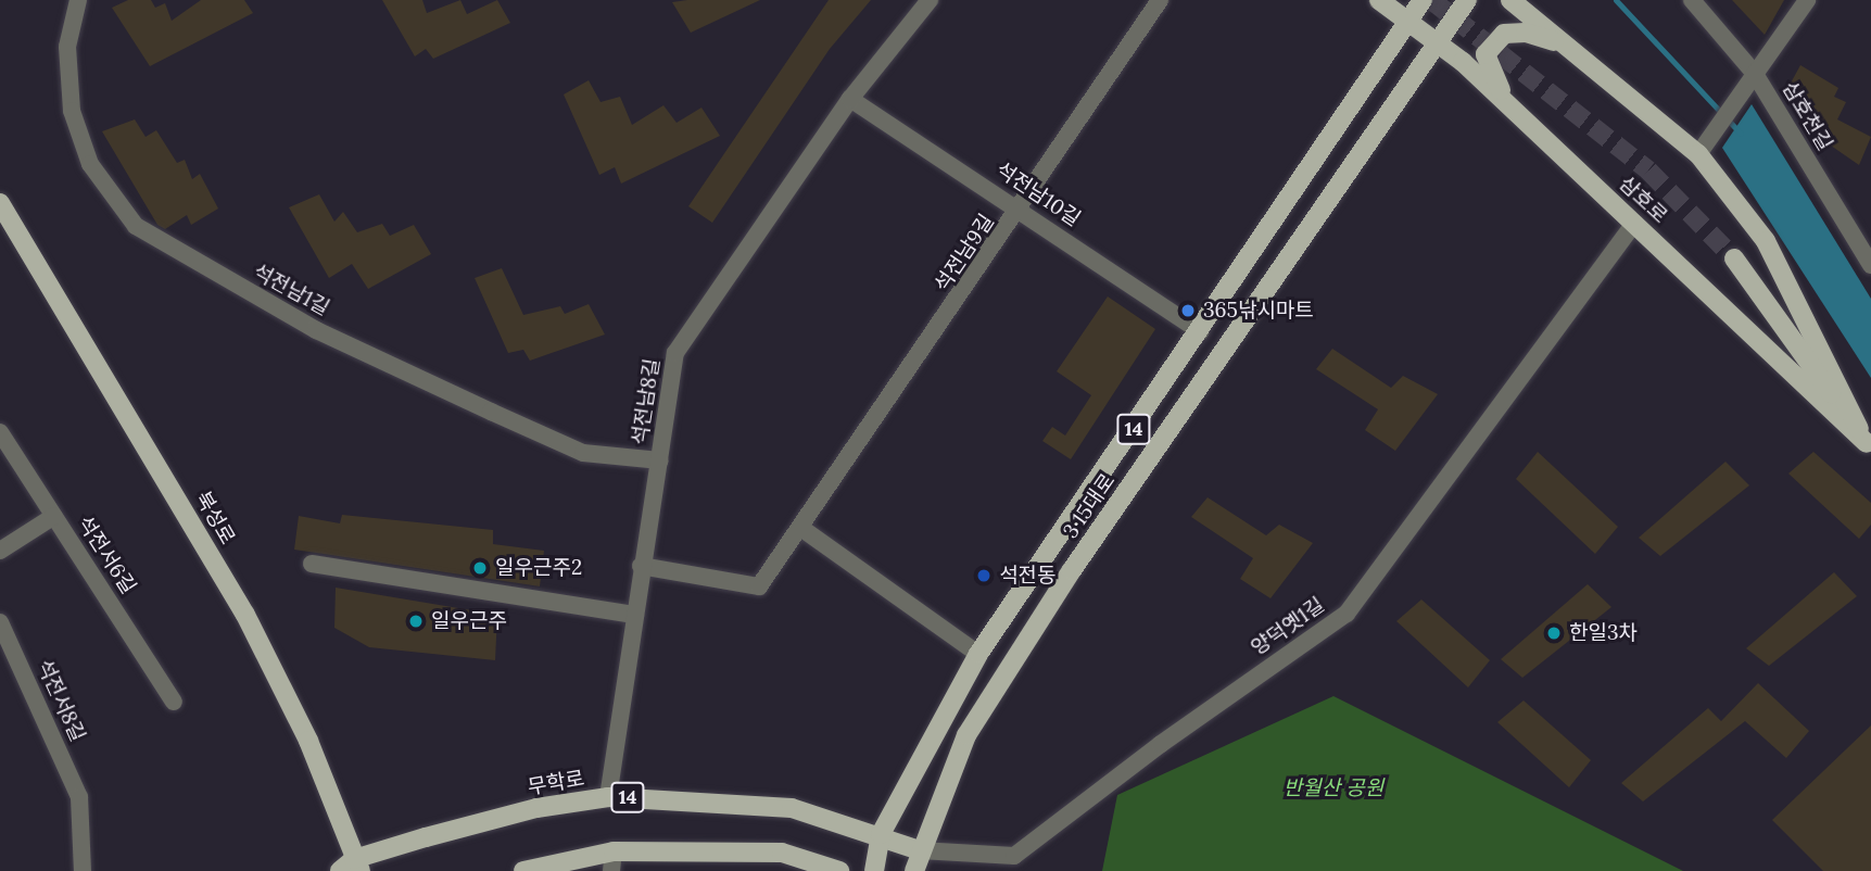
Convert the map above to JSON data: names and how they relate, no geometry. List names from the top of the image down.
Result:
{
  "streets": {
    "main road": [
      "삼호로",
      "14",
      "3·15대로",
      "북성로",
      "무학로"
    ],
    "street": [
      "삼호천길",
      "석전남10길",
      "석전남9길",
      "석전남1길",
      "석전남8길",
      "석전서6길",
      "양덕옛1길",
      "석전서8길"
    ]
  },
  "crossings": [
    ["석전남10길", "석전남9길"],
    ["석전남10길", "석전남8길"],
    ["석전남10길", "3·15대로"],
    ["삼호로", "3·15대로"],
    ["삼호로", "양덕옛1길"],
    ["석전남9길", "석전남8길"],
    ["석전남1길", "석전남8길"],
    ["석전남8길", "무학로"],
    ["3·15대로", "양덕옛1길"],
    ["3·15대로", "무학로"],
    ["북성로", "무학로"],
    ["양덕옛1길", "무학로"]
  ],
  "parks": ["반월산 공원"],
  "places": [
    "365낚시마트",
    "일우근주2",
    "석전동",
    "일우근주",
    "한일3차"
  ]
}
